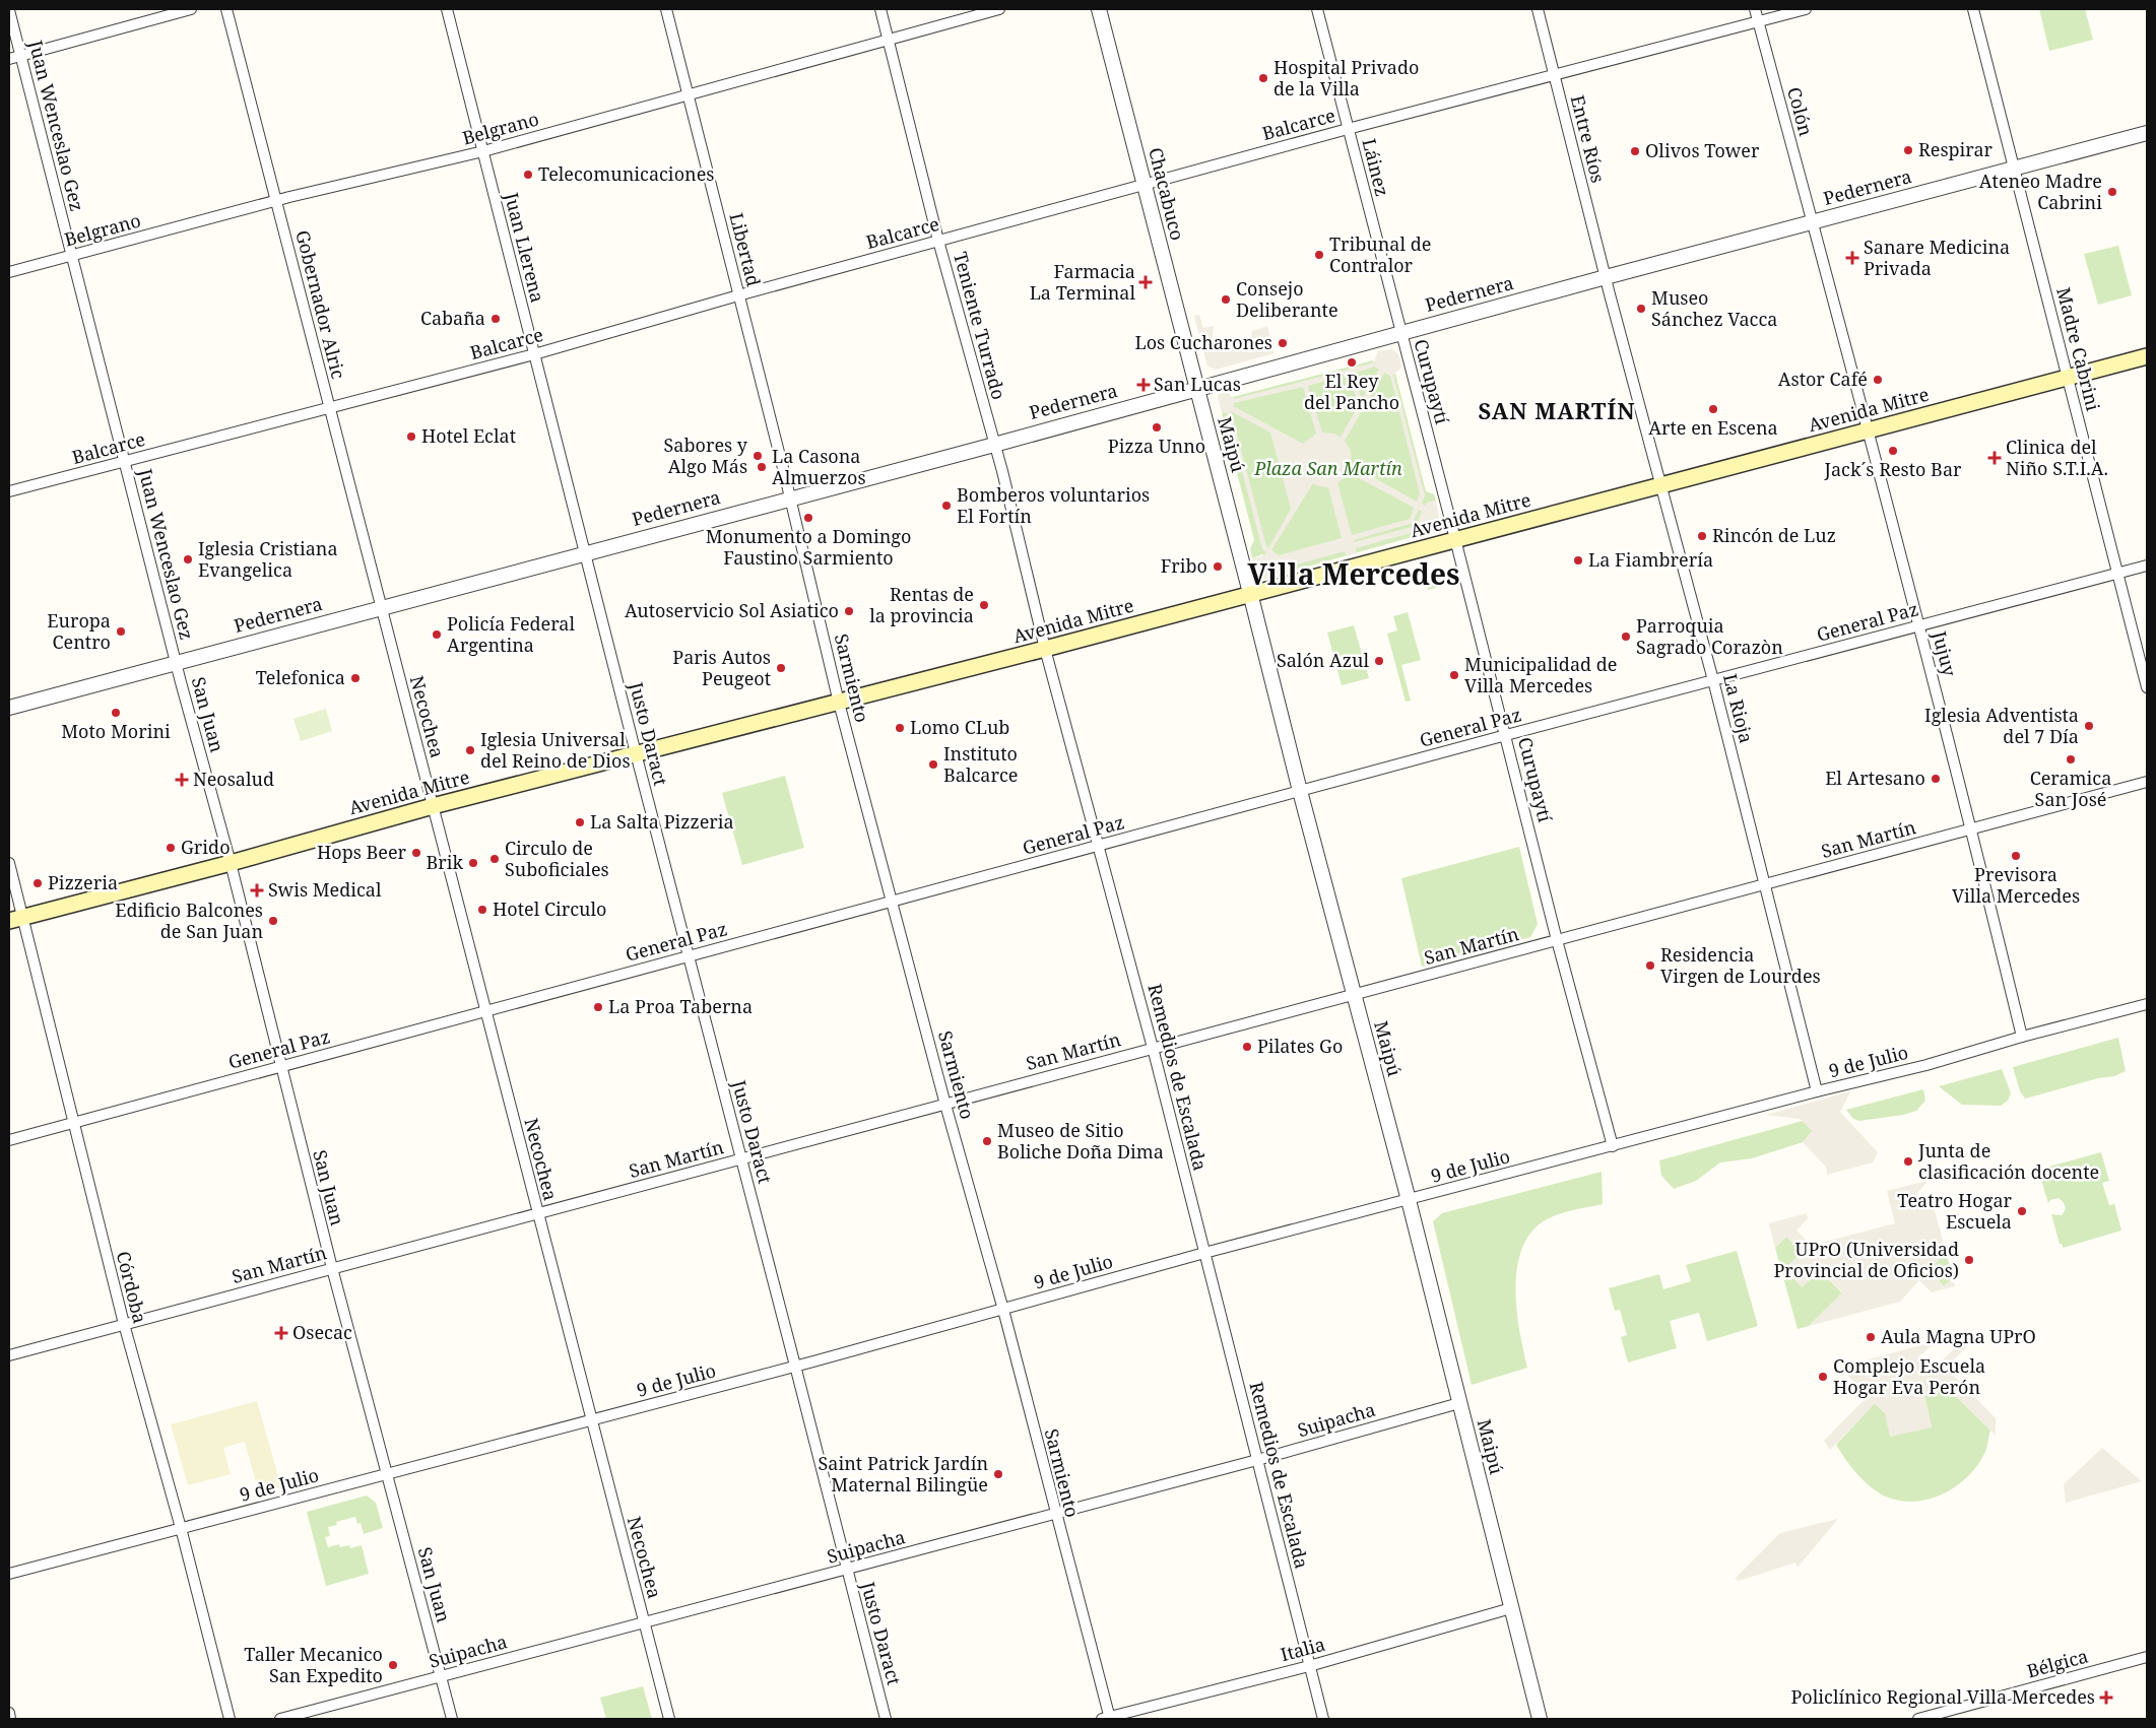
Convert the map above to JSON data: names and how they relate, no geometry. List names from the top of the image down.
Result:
{
  "streets": {
    "main road": ["Avenida Mitre"],
    "street": [
      "Colón",
      "Balcarce",
      "Juan Wenceslao Gez",
      "Belgrano",
      "Entre Ríos",
      "Láinez",
      "Pedernera",
      "Chacabuco",
      "Juan Llerena",
      "Libertad",
      "Gobernador Alric",
      "Teniente Turrado",
      "Madre Cabrini",
      "Curupaytí",
      "Maipú",
      "General Paz",
      "Jujuy",
      "Sarmiento",
      "La Rioja",
      "San Juan",
      "Necochea",
      "Justo Daract",
      "San Martín",
      "9 de Julio",
      "Remedios de Escalada",
      "Córdoba",
      "Suipacha",
      "Italia",
      "Bélgica"
    ]
  },
  "crossings": [
    ["Colón", "Balcarce"],
    ["Colón", "Pedernera"],
    ["Colón", "Jujuy"],
    ["Balcarce", "Juan Wenceslao Gez"],
    ["Balcarce", "Entre Ríos"],
    ["Balcarce", "Láinez"],
    ["Balcarce", "Chacabuco"],
    ["Balcarce", "Juan Llerena"],
    ["Balcarce", "Libertad"],
    ["Balcarce", "Gobernador Alric"],
    ["Balcarce", "Teniente Turrado"],
    ["Juan Wenceslao Gez", "Belgrano"],
    ["Juan Wenceslao Gez", "Pedernera"],
    ["Juan Wenceslao Gez", "San Juan"],
    ["Belgrano", "Juan Llerena"],
    ["Belgrano", "Libertad"],
    ["Belgrano", "Gobernador Alric"],
    ["Belgrano", "Teniente Turrado"],
    ["Entre Ríos", "Pedernera"],
    ["Entre Ríos", "La Rioja"],
    ["Láinez", "Pedernera"],
    ["Láinez", "Curupaytí"],
    ["Pedernera", "Chacabuco"],
    ["Pedernera", "Juan Llerena"],
    ["Pedernera", "Libertad"],
    ["Pedernera", "Gobernador Alric"],
    ["Pedernera", "Teniente Turrado"],
    ["Pedernera", "Madre Cabrini"],
    ["Pedernera", "Curupaytí"],
    ["Pedernera", "Maipú"],
    ["Pedernera", "Jujuy"],
    ["Pedernera", "Sarmiento"],
    ["Pedernera", "La Rioja"],
    ["Pedernera", "San Juan"],
    ["Pedernera", "Necochea"],
    ["Pedernera", "Justo Daract"],
    ["Pedernera", "Remedios de Escalada"],
    ["Chacabuco", "Maipú"],
    ["Juan Llerena", "Justo Daract"],
    ["Libertad", "Sarmiento"],
    ["Gobernador Alric", "Necochea"],
    ["Teniente Turrado", "Remedios de Escalada"],
    ["Madre Cabrini", "Avenida Mitre"],
    ["Madre Cabrini", "General Paz"],
    ["Curupaytí", "Avenida Mitre"],
    ["Curupaytí", "General Paz"],
    ["Curupaytí", "San Martín"],
    ["Curupaytí", "9 de Julio"],
    ["Avenida Mitre", "Maipú"],
    ["Avenida Mitre", "Jujuy"],
    ["Avenida Mitre", "Sarmiento"],
    ["Avenida Mitre", "La Rioja"],
    ["Avenida Mitre", "San Juan"],
    ["Avenida Mitre", "Necochea"],
    ["Avenida Mitre", "Justo Daract"],
    ["Avenida Mitre", "Remedios de Escalada"],
    ["Avenida Mitre", "Córdoba"],
    ["Maipú", "General Paz"],
    ["Maipú", "San Martín"],
    ["Maipú", "9 de Julio"],
    ["Maipú", "Suipacha"],
    ["Maipú", "Italia"],
    ["General Paz", "Jujuy"],
    ["General Paz", "Sarmiento"],
    ["General Paz", "La Rioja"],
    ["General Paz", "San Juan"],
    ["General Paz", "Necochea"],
    ["General Paz", "Justo Daract"],
    ["General Paz", "Remedios de Escalada"],
    ["General Paz", "Córdoba"],
    ["Jujuy", "San Martín"],
    ["Jujuy", "9 de Julio"],
    ["Sarmiento", "San Martín"],
    ["Sarmiento", "9 de Julio"],
    ["Sarmiento", "Suipacha"],
    ["Sarmiento", "Italia"],
    ["La Rioja", "San Martín"],
    ["La Rioja", "9 de Julio"],
    ["San Juan", "San Martín"],
    ["San Juan", "9 de Julio"],
    ["San Juan", "Suipacha"],
    ["Necochea", "San Martín"],
    ["Necochea", "9 de Julio"],
    ["Necochea", "Suipacha"],
    ["Justo Daract", "San Martín"],
    ["Justo Daract", "9 de Julio"],
    ["Justo Daract", "Suipacha"],
    ["San Martín", "Remedios de Escalada"],
    ["San Martín", "Córdoba"],
    ["9 de Julio", "Remedios de Escalada"],
    ["9 de Julio", "Córdoba"],
    ["Remedios de Escalada", "Suipacha"],
    ["Remedios de Escalada", "Italia"]
  ],
  "districts": ["SAN MARTÍN", "Villa Mercedes"],
  "parks": ["Plaza San Martín"],
  "places": {
    "other": [
      "Hospital Privado de la Villa",
      "Respirar",
      "Olivos Tower",
      "Telecomunicaciones",
      "Ateneo Madre Cabrini",
      "Tribunal de Contralor",
      "Consejo Deliberante",
      "Museo Sánchez Vacca",
      "Cabaña",
      "Los Cucharones",
      "El Rey del Pancho",
      "Astor Café",
      "Arte en Escena",
      "Pizza Unno",
      "Hotel Eclat",
      "Jack´s Resto Bar",
      "Sabores y Algo Más",
      "La Casona Almuerzos",
      "Bomberos voluntarios El Fortín",
      "Monumento a Domingo Faustino Sarmiento",
      "Rincón de Luz",
      "Iglesia Cristiana Evangelica",
      "La Fiambrería",
      "Fribo",
      "Rentas de la provincia",
      "Autoservicio Sol Asiatico",
      "Europa Centro",
      "Policía Federal Argentina",
      "Parroquia Sagrado Corazòn",
      "Salón Azul",
      "Paris Autos Peugeot",
      "Municipalidad de Villa Mercedes",
      "Telefonica",
      "Moto Morini",
      "Iglesia Adventista del 7 Día",
      "Lomo CLub",
      "Iglesia Universal del Reino de Dios",
      "Ceramica San José",
      "Instituto Balcarce",
      "El Artesano",
      "La Salta Pizzeria",
      "Grido",
      "Hops Beer",
      "Previsora Villa Mercedes",
      "Circulo de Suboficiales",
      "Brik",
      "Pizzeria",
      "Hotel Circulo",
      "Edificio Balcones de San Juan",
      "Residencia Virgen de Lourdes",
      "La Proa Taberna",
      "Pilates Go",
      "Museo de Sitio Boliche Doña Dima",
      "Junta de clasificación docente",
      "Teatro Hogar Escuela",
      "UPrO (Universidad Provincial de Oficios)",
      "Aula Magna UPrO",
      "Complejo Escuela Hogar Eva Perón",
      "Saint Patrick Jardín Maternal Bilingüe",
      "Taller Mecanico San Expedito"
    ],
    "health": [
      "Sanare Medicina Privada",
      "Farmacia La Terminal",
      "San Lucas",
      "Clinica del Niño S.T.I.A.",
      "Neosalud",
      "Swis Medical",
      "Osecac",
      "Policlínico Regional Villa Mercedes"
    ]
  }
}
